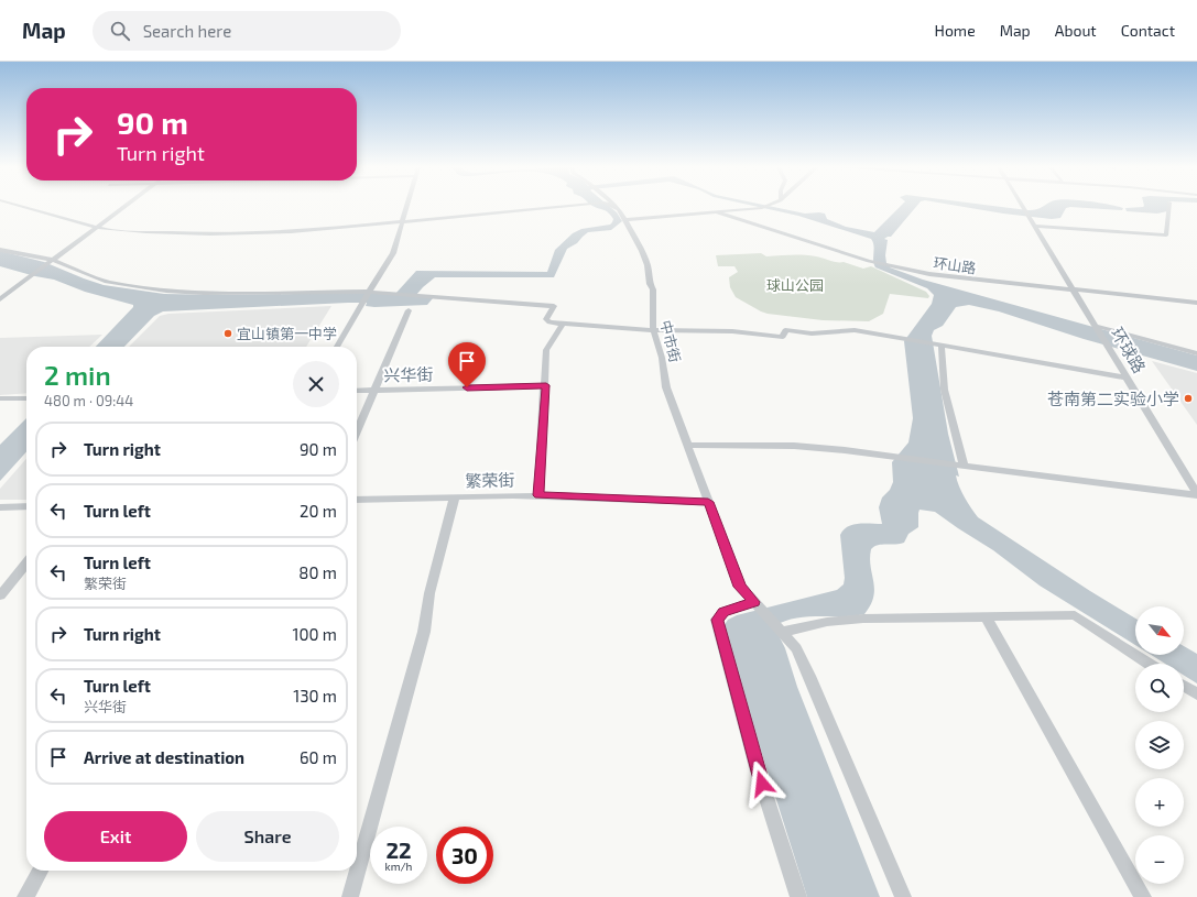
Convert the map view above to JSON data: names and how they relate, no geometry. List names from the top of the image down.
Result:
{
  "streets": {
    "street": [
      "环山路",
      "中市街",
      "环球路",
      "兴华街",
      "繁荣街"
    ]
  },
  "crossings": [
    ["环山路", "环球路"],
    ["中市街", "繁荣街"]
  ],
  "parks": ["球山公园"],
  "places": ["宜山镇第一中学", "苍南第二实验小学"],
  "north": "bottom right",
  "page": {
    "header": "Map",
    "search": "Search here",
    "nav": [
      "Home",
      "Map",
      "About",
      "Contact"
    ],
    "turn": ["90 m", "Turn right"],
    "heading": ["2 min", "480 m · 09:44"],
    "list": [
      {
        "name": "Turn right",
        "value": "90 m"
      },
      {
        "name": "Turn left",
        "value": "20 m"
      },
      {
        "name": "Turn left",
        "note": "繁荣街",
        "value": "80 m"
      },
      {
        "name": "Turn right",
        "value": "100 m"
      },
      {
        "name": "Turn left",
        "note": "兴华街",
        "value": "130 m"
      },
      {
        "name": "Arrive at destination",
        "value": "60 m"
      }
    ],
    "map_buttons": ["+", "−"],
    "buttons": ["Exit", "Share"],
    "speed": "22 km/h",
    "limit": "30"
  }
}
